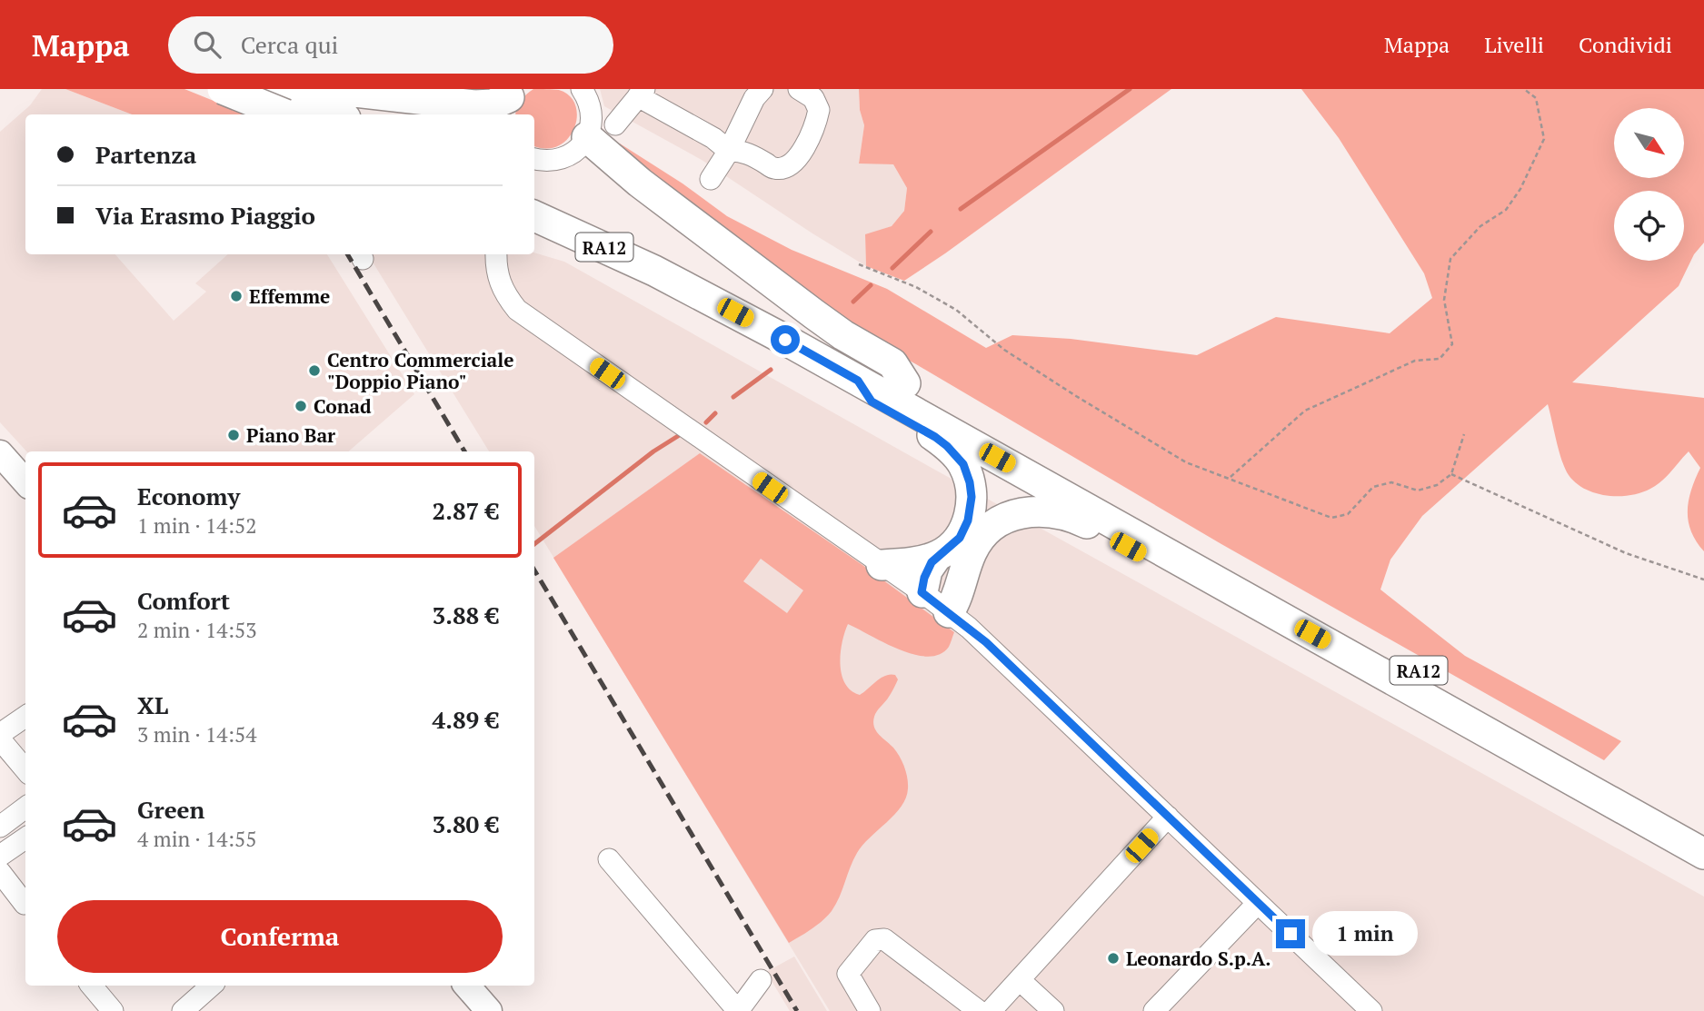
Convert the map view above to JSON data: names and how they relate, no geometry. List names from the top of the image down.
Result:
{
  "streets": {
    "highway": ["RA12"]
  },
  "places": [
    "Effemme",
    "Centro Commerciale \"Doppio Piano\"",
    "Conad",
    "Piano Bar",
    "Leonardo S.p.A."
  ],
  "north": "bottom right",
  "page": {
    "header": "Mappa",
    "search": "Cerca qui",
    "nav": ["Mappa", "Livelli", "Condividi"],
    "banner": ["Partenza", "Via Erasmo Piaggio"],
    "list": [
      {
        "name": "Economy",
        "note": "1 min · 14:52",
        "value": "2.87 €"
      },
      {
        "name": "Comfort",
        "note": "2 min · 14:53",
        "value": "3.88 €"
      },
      {
        "name": "XL",
        "note": "3 min · 14:54",
        "value": "4.89 €"
      },
      {
        "name": "Green",
        "note": "4 min · 14:55",
        "value": "3.80 €"
      }
    ],
    "buttons": "Conferma",
    "bubble": "1 min"
  }
}
